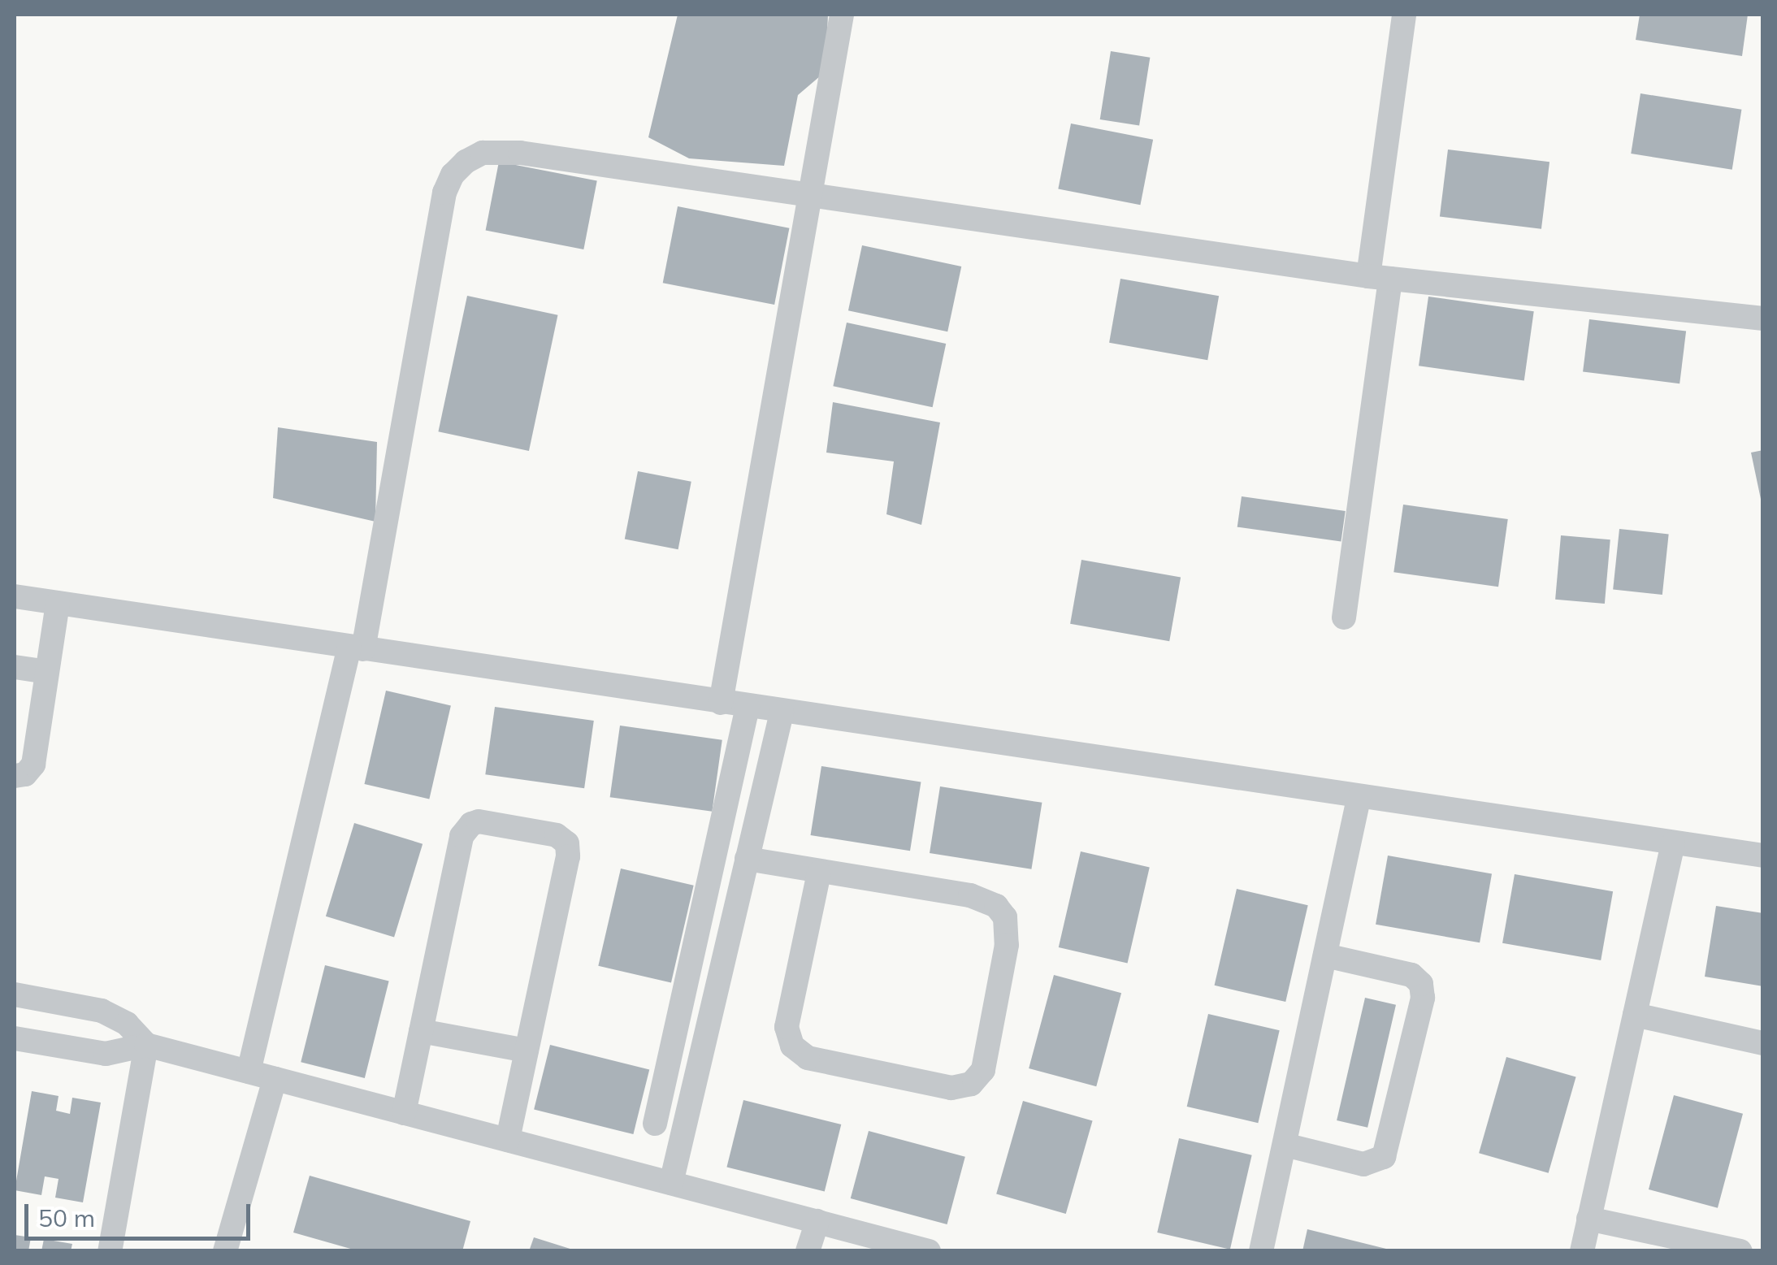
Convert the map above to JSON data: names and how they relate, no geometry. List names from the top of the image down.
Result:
{
  "scale_bar": "50 m"
}
